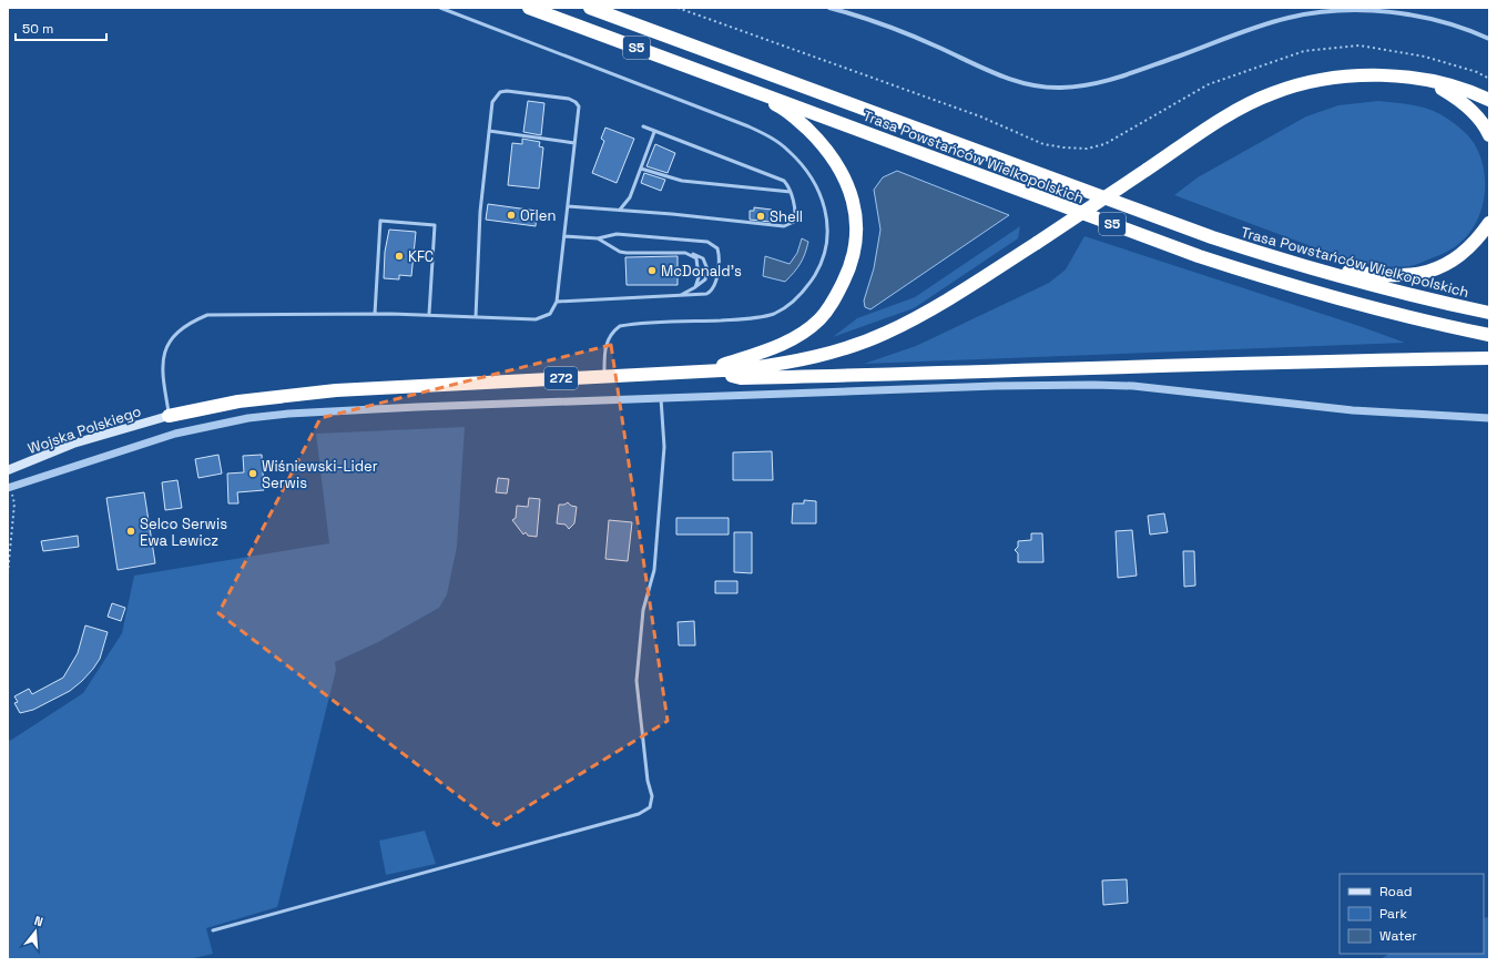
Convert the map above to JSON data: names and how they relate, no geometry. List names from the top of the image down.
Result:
{
  "streets": {
    "highway": ["S5", "Trasa Powstańców Wielkopolskich", "272"],
    "main road": ["Wojska Polskiego"]
  },
  "crossings": [
    ["272", "Wojska Polskiego"]
  ],
  "places": [
    "Orlen",
    "Shell",
    "KFC",
    "McDonald's",
    "Wiśniewski-Lider Serwis",
    "Selco Serwis Ewa Lewicz"
  ],
  "legend": ["Road", "Park", "Water"],
  "scale_bar": "50 m",
  "north": "top"
}
